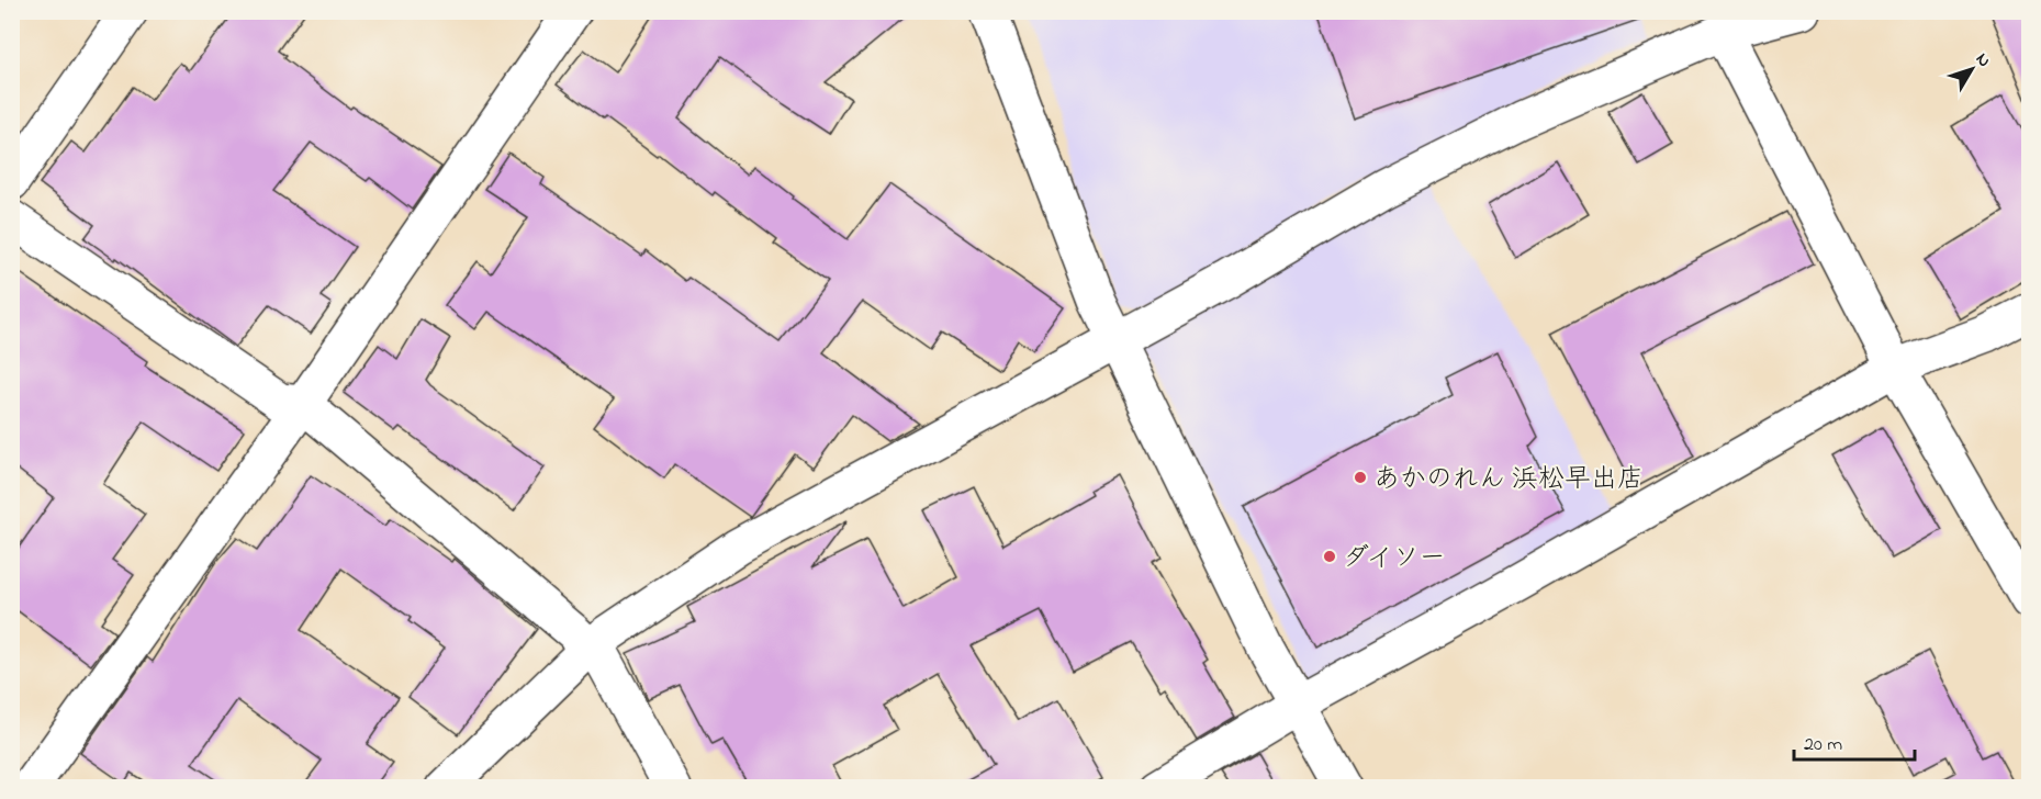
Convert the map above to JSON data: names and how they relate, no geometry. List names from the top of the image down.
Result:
{
  "places": ["あかのれん 浜松早出店", "ダイソー"],
  "scale_bar": "20 m",
  "north": "top right"
}
